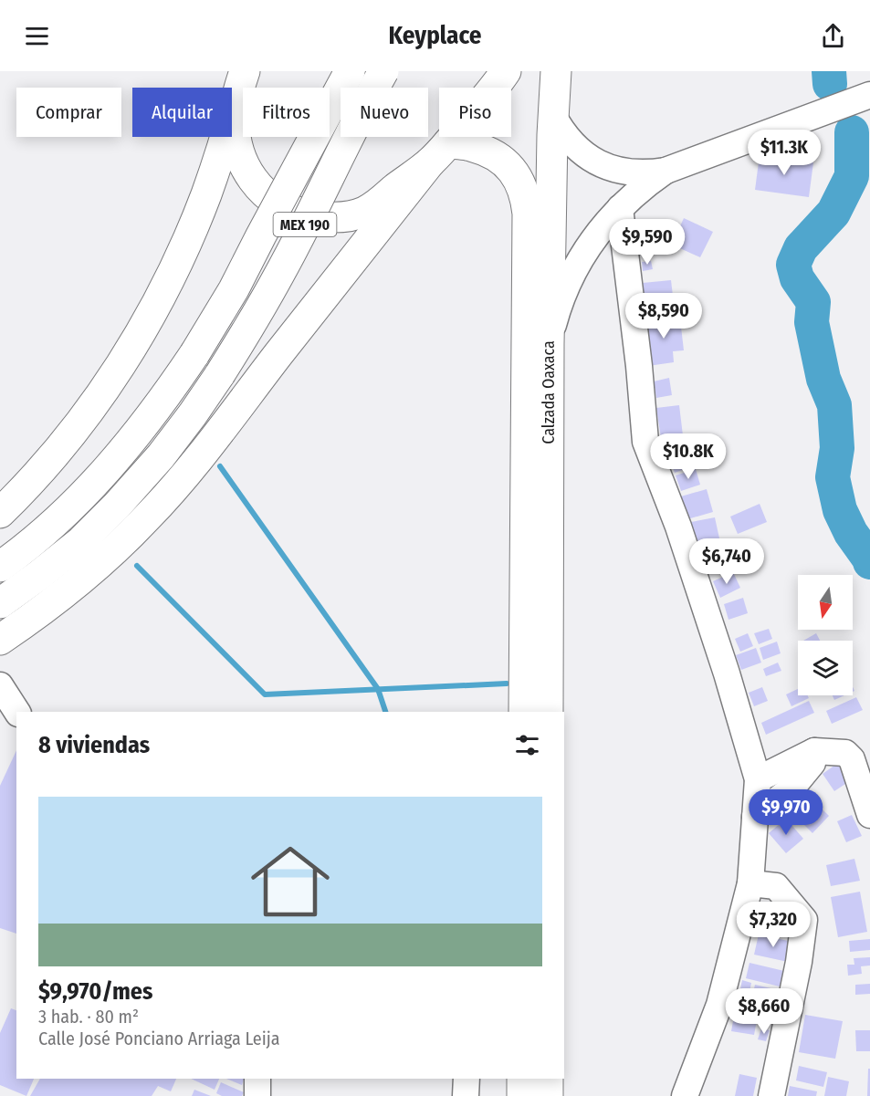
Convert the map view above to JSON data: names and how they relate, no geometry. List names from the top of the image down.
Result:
{
  "streets": {
    "main road": ["MEX 190", "Calzada Oaxaca"]
  },
  "north": "bottom",
  "page": {
    "header": "Keyplace",
    "chip": [
      "Comprar",
      "Alquilar",
      "Filtros",
      "Nuevo",
      "Piso"
    ],
    "price": [
      "$11.3K",
      "$9,590",
      "$8,590",
      "$10.8K",
      "$6,740",
      "$9,970",
      "$7,320",
      "$8,660"
    ],
    "heading": "8 viviendas",
    "list": [
      {
        "name": "$9,970/mes",
        "note": "3 hab. · 80 m² · Calle José Ponciano Arriaga Leija"
      }
    ]
  }
}
